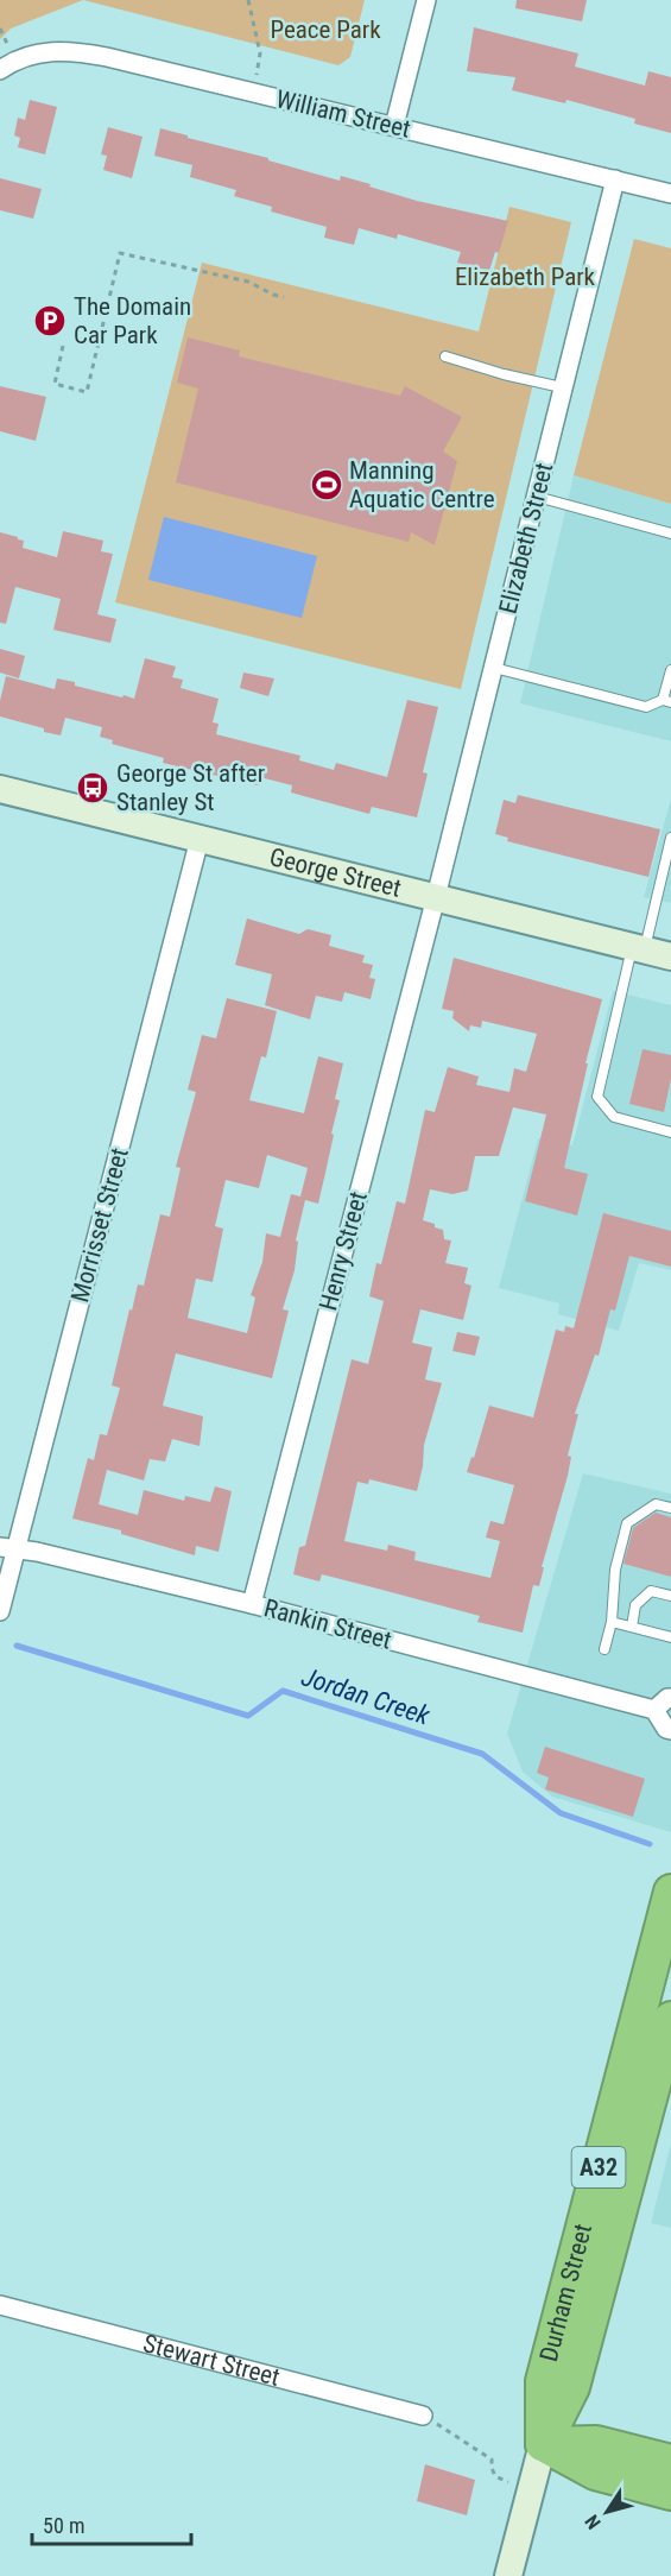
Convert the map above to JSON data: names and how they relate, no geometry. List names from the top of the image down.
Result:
{
  "streets": {
    "highway": ["A32", "Durham Street"],
    "main road": ["George Street"],
    "street": [
      "William Street",
      "Elizabeth Street",
      "Morrisset Street",
      "Henry Street",
      "Rankin Street",
      "Stewart Street"
    ]
  },
  "crossings": [
    ["William Street", "Elizabeth Street"],
    ["Elizabeth Street", "George Street"],
    ["Elizabeth Street", "Henry Street"],
    ["George Street", "Morrisset Street"],
    ["George Street", "Henry Street"],
    ["Morrisset Street", "Rankin Street"],
    ["Henry Street", "Rankin Street"]
  ],
  "water": ["Jordan Creek"],
  "parks": ["Peace Park", "Elizabeth Park"],
  "places": {
    "parking": ["The Domain Car Park"],
    "sports": ["Manning Aquatic Centre"],
    "bus stop": ["George St after Stanley St"]
  },
  "scale_bar": "50 m",
  "north": "bottom left"
}
